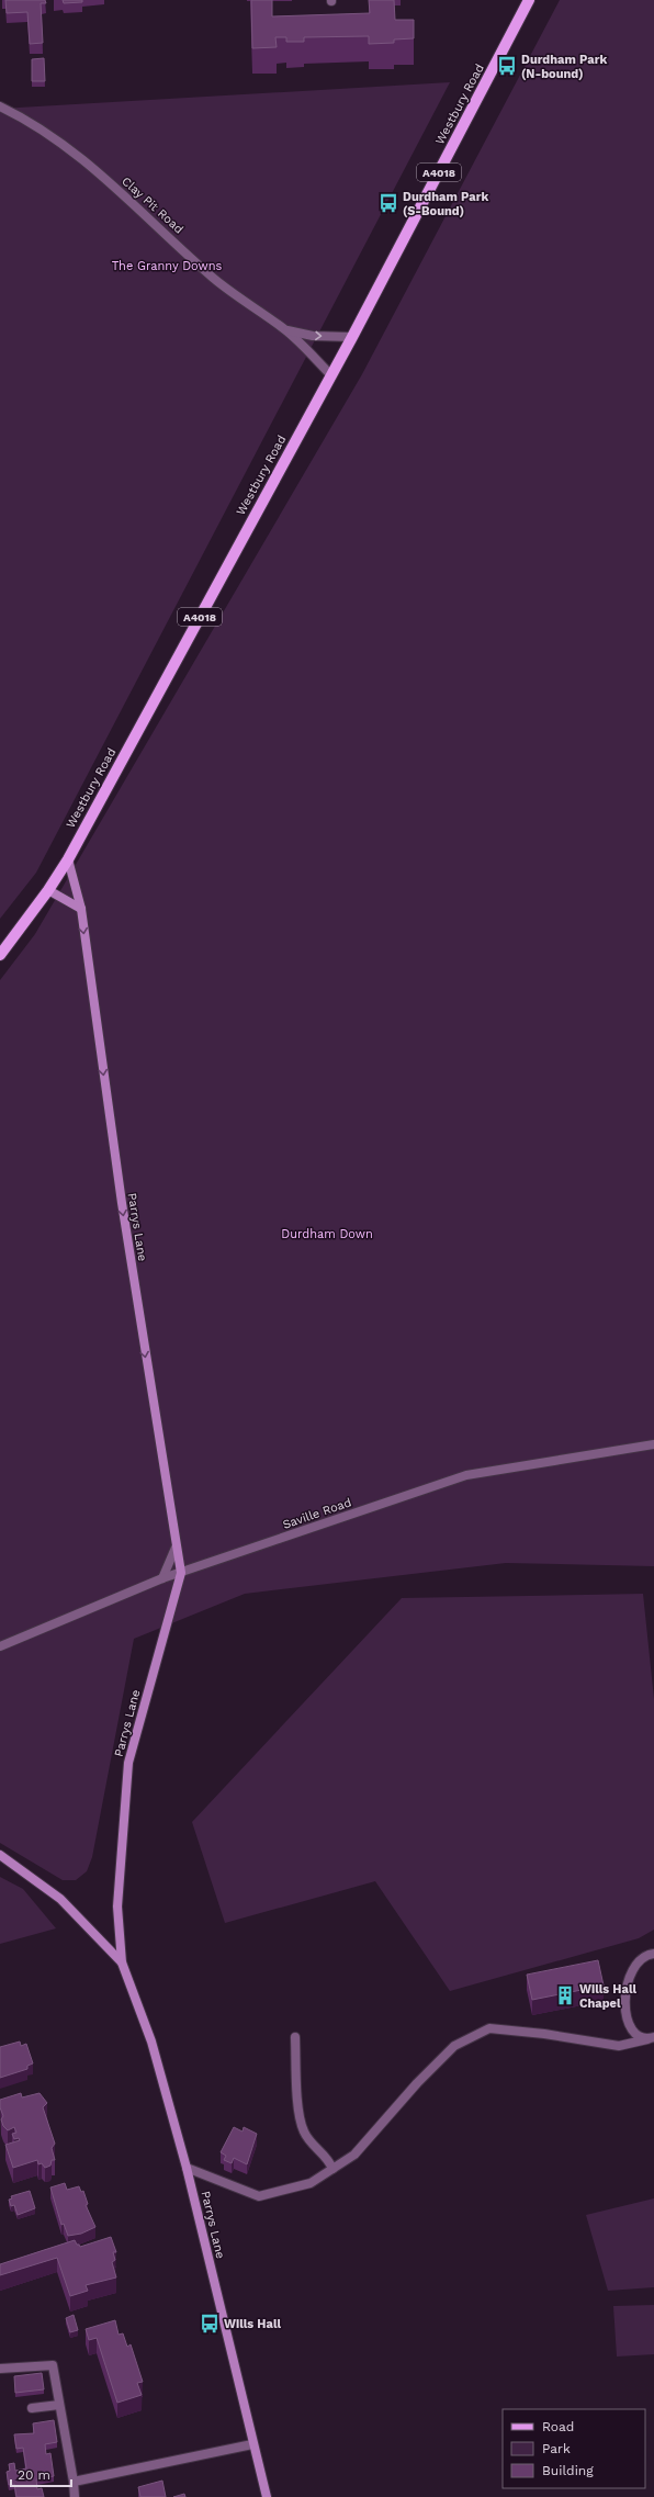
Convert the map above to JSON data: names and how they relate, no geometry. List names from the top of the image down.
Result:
{
  "streets": {
    "main road": ["Westbury Road", "A4018", "Parrys Lane"],
    "street": ["Clay Pit Road", "Saville Road"]
  },
  "crossings": [
    ["Westbury Road", "Clay Pit Road"],
    ["Westbury Road", "Parrys Lane"],
    ["Parrys Lane", "Saville Road"]
  ],
  "one_way": ["Parrys Lane"],
  "parks": ["The Granny Downs", "Durdham Down"],
  "places": {
    "bus stop": ["Durdham Park (N-bound)", "Durdham Park (S-Bound)", "Wills Hall"],
    "building": ["Wills Hall Chapel"]
  },
  "legend": ["Road", "Park", "Building"],
  "scale_bar": "20 m"
}
